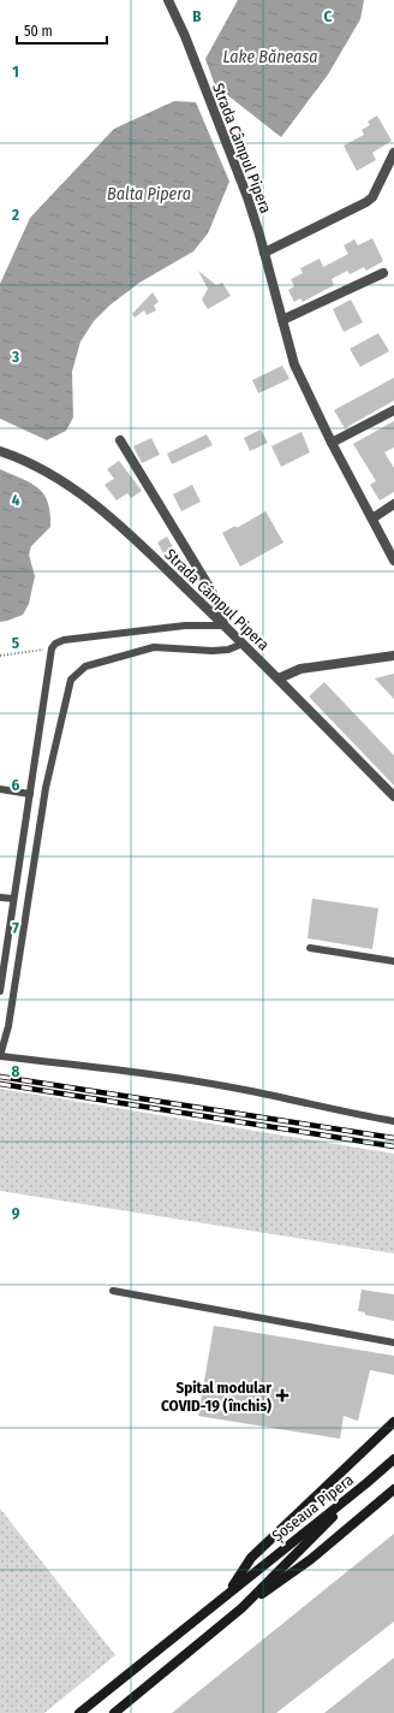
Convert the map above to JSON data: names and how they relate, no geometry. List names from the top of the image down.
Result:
{
  "streets": {
    "main road": ["Șoseaua Pipera"],
    "street": ["Strada Câmpul Pipera"]
  },
  "water": ["Lake Băneasa", "Balta Pipera"],
  "places": {
    "health": ["Spital modular COVID-19 (închis)"]
  },
  "scale_bar": "50 m",
  "grid": {
    "columns": ["B", "C"],
    "rows": [
      "1",
      "2",
      "3",
      "4",
      "5",
      "6",
      "7",
      "8",
      "9"
    ]
  }
}
